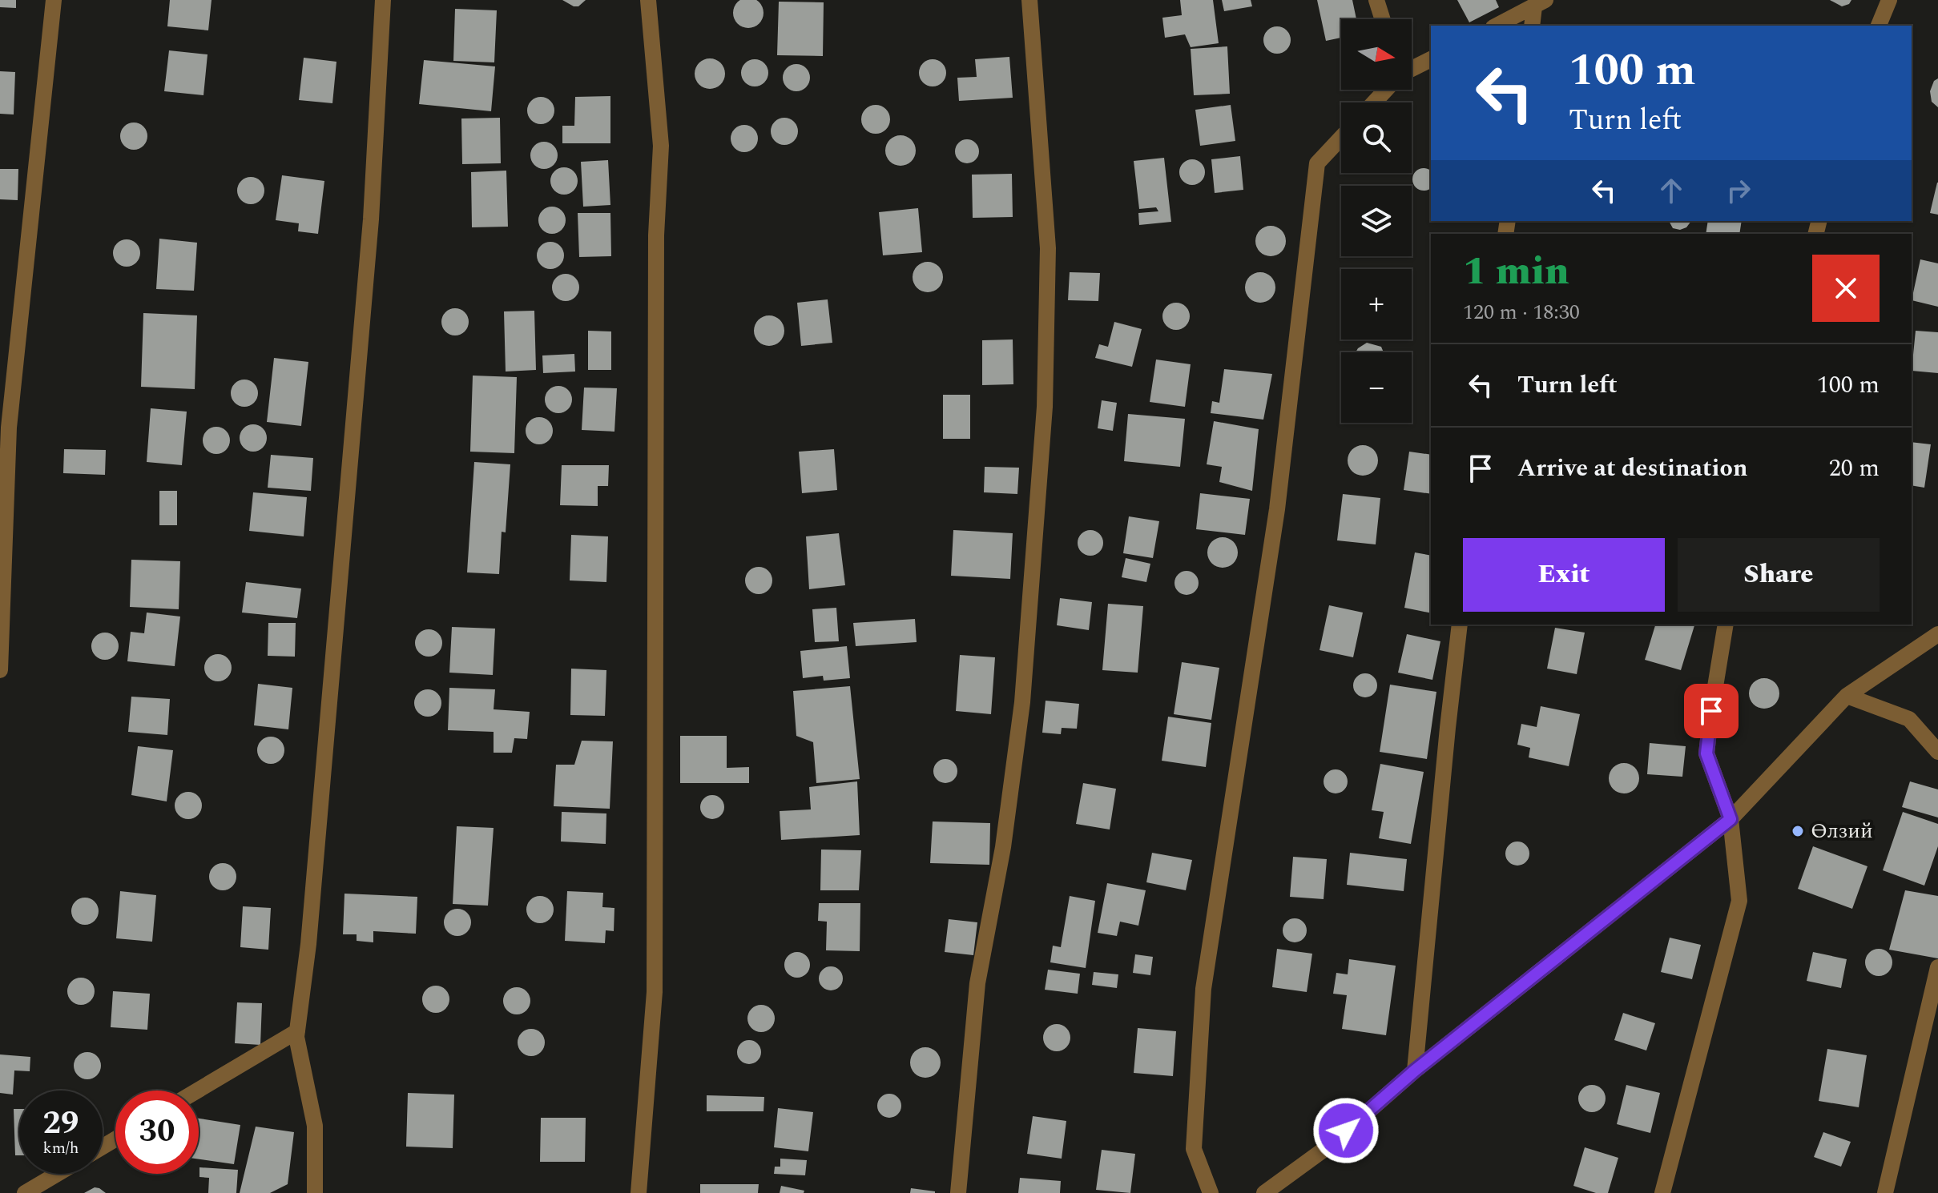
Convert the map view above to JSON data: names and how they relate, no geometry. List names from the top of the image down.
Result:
{
  "places": ["Өлзий"],
  "north": "right",
  "page": {
    "map_buttons": ["+", "−"],
    "turn": ["100 m", "Turn left"],
    "heading": ["1 min", "120 m · 18:30"],
    "list": [
      {
        "name": "Turn left",
        "value": "100 m"
      },
      {
        "name": "Arrive at destination",
        "value": "20 m"
      }
    ],
    "buttons": ["Exit", "Share"],
    "speed": "29 km/h",
    "limit": "30"
  }
}
